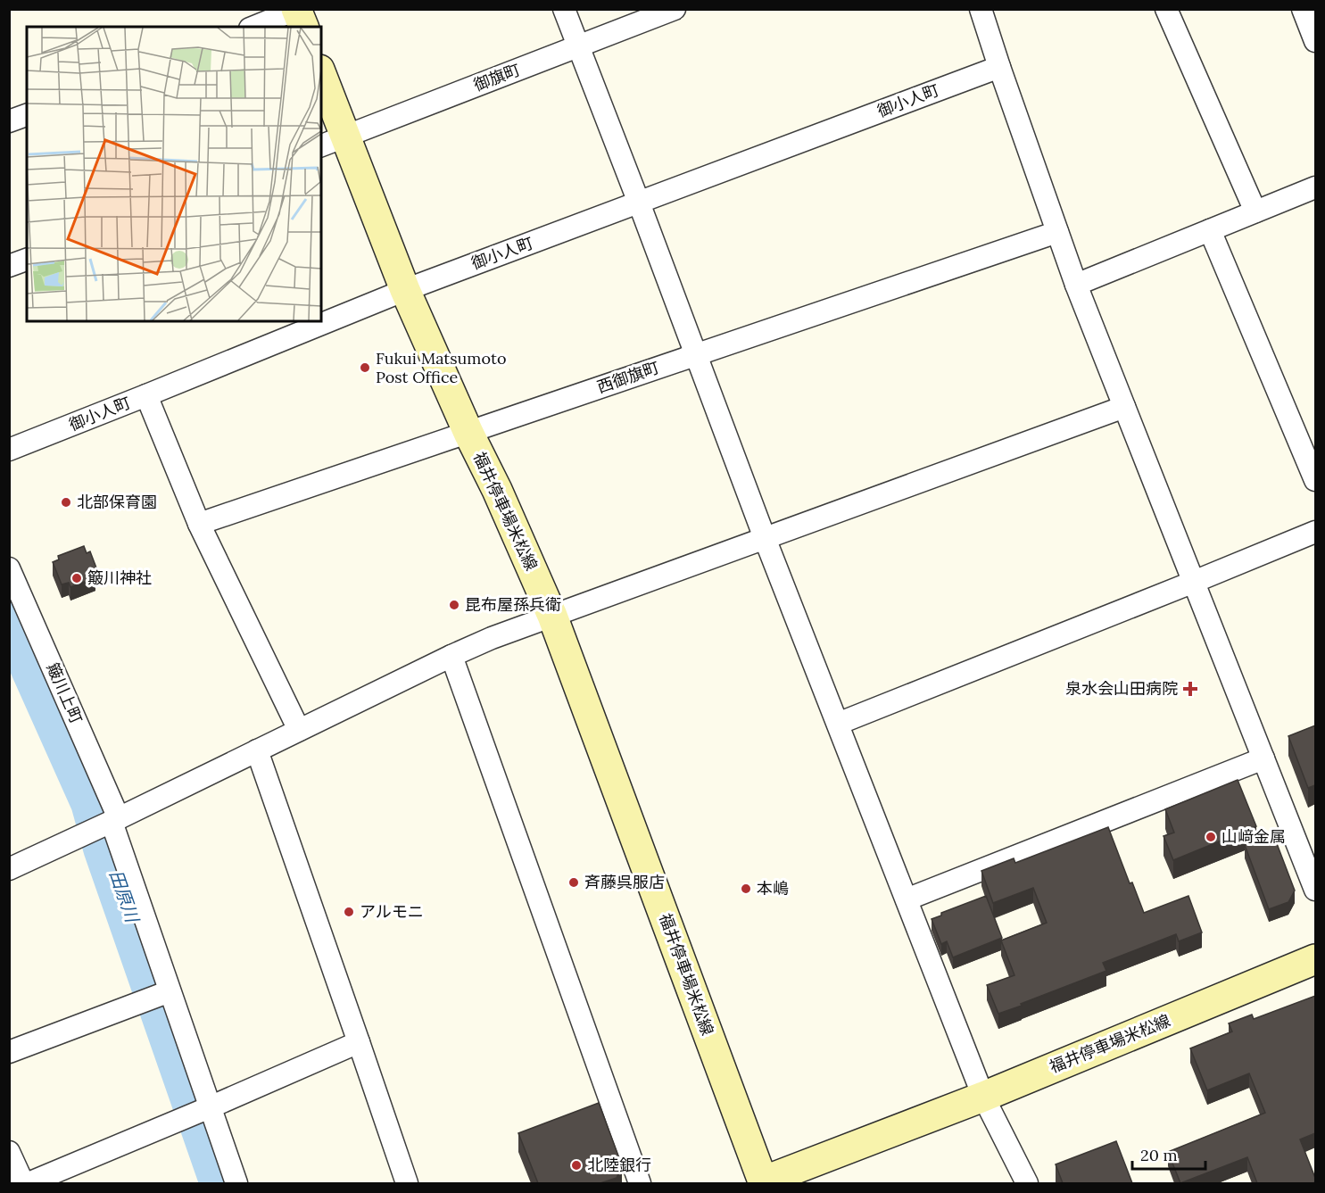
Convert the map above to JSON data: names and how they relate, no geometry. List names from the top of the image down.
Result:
{
  "streets": {
    "main road": ["福井停車場米松線"],
    "street": [
      "御旗町",
      "御小人町",
      "西御旗町",
      "簸川上町"
    ]
  },
  "crossings": [
    ["御旗町", "福井停車場米松線"],
    ["御小人町", "福井停車場米松線"],
    ["西御旗町", "福井停車場米松線"]
  ],
  "water": ["田原川"],
  "places": {
    "other": [
      "Fukui Matsumoto Post Office",
      "北部保育園",
      "簸川神社",
      "昆布屋孫兵衛",
      "山﨑金属",
      "斉藤呉服店",
      "本嶋",
      "アルモニ",
      "北陸銀行"
    ],
    "health": ["泉水会山田病院"]
  },
  "scale_bar": "20 m"
}
